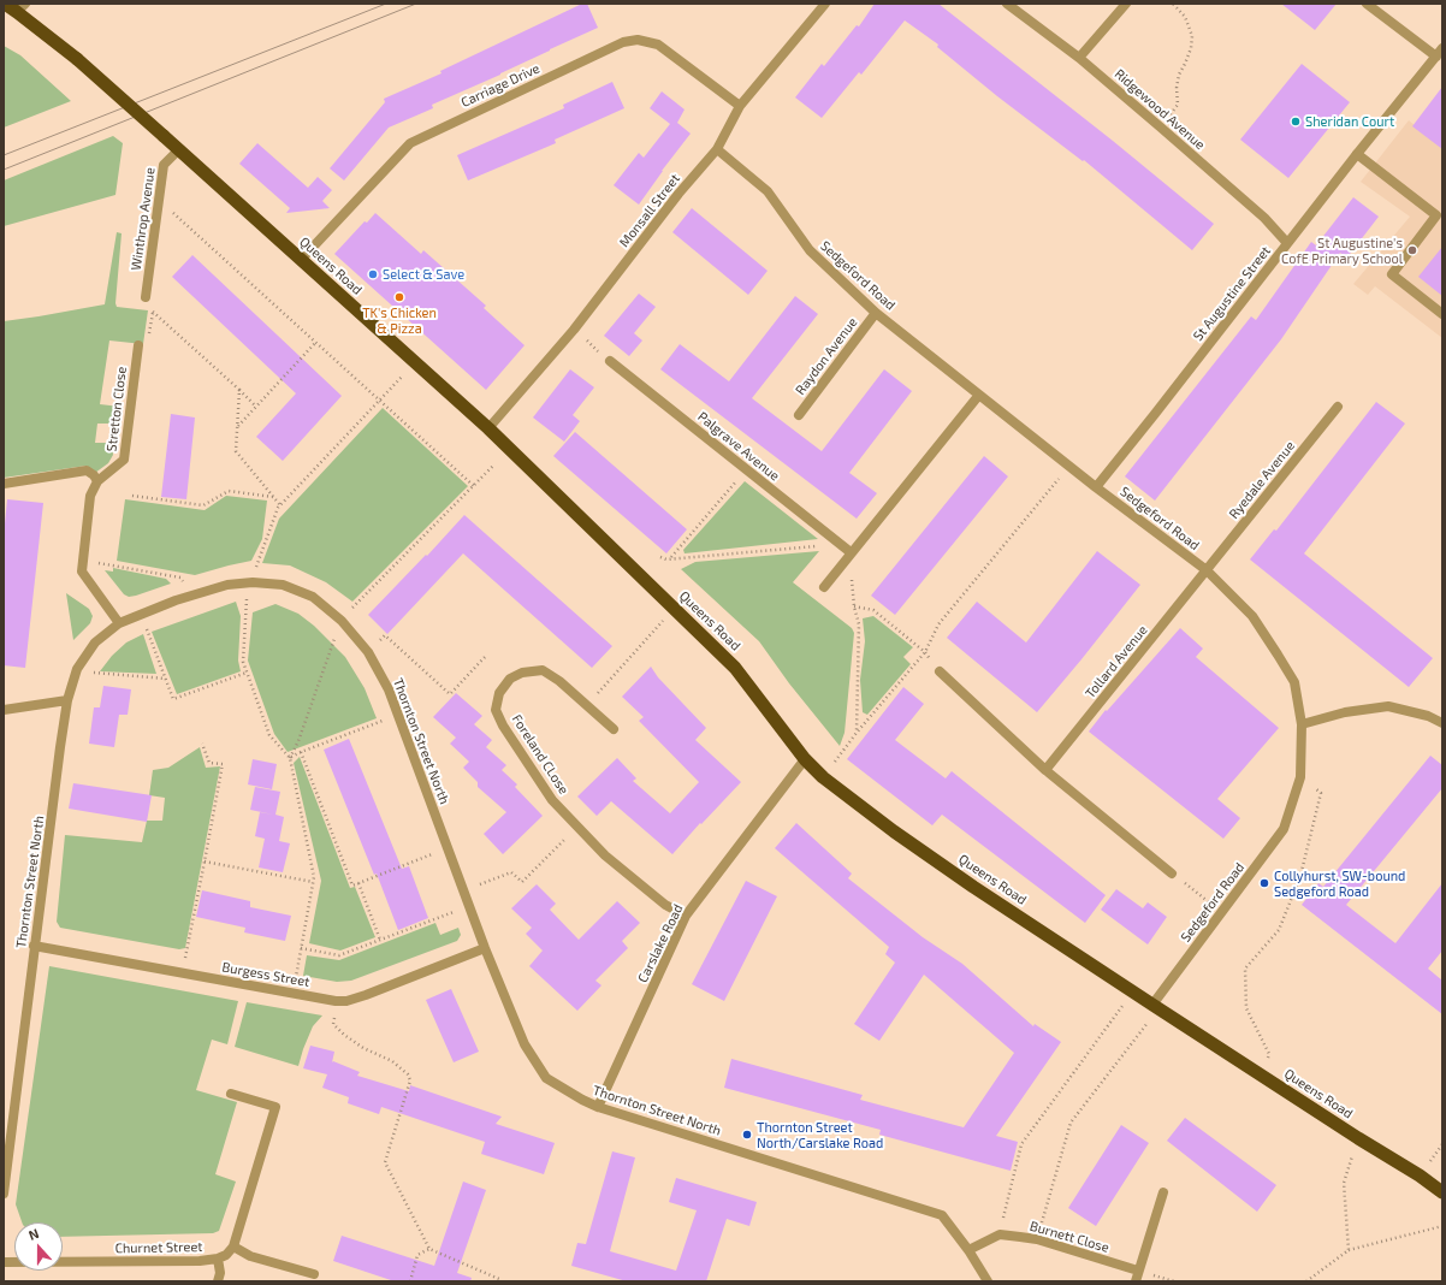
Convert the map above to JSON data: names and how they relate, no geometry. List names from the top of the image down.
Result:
{
  "streets": {
    "highway": ["Queens Road"],
    "street": [
      "Carriage Drive",
      "Ridgewood Avenue",
      "Monsall Street",
      "Winthrop Avenue",
      "Sedgeford Road",
      "St Augustine Street",
      "Raydon Avenue",
      "Stretton Close",
      "Palgrave Avenue",
      "Ryedale Avenue",
      "Tollard Avenue",
      "Thornton Street North",
      "Foreland CLose",
      "Carslake Road",
      "Burgess Street",
      "Burnett Close",
      "Churnet Street"
    ]
  },
  "crossings": [
    ["Carriage Drive", "Monsall Street"],
    ["Carriage Drive", "Queens Road"],
    ["Ridgewood Avenue", "St Augustine Street"],
    ["Monsall Street", "Queens Road"],
    ["Monsall Street", "Sedgeford Road"],
    ["Winthrop Avenue", "Queens Road"],
    ["Queens Road", "Sedgeford Road"],
    ["Queens Road", "Carslake Road"],
    ["Sedgeford Road", "St Augustine Street"],
    ["Sedgeford Road", "Raydon Avenue"],
    ["Sedgeford Road", "Ryedale Avenue"],
    ["Sedgeford Road", "Tollard Avenue"],
    ["Ryedale Avenue", "Tollard Avenue"],
    ["Thornton Street North", "Carslake Road"],
    ["Thornton Street North", "Burgess Street"],
    ["Foreland CLose", "Carslake Road"]
  ],
  "places": [
    "Sheridan Court",
    "St Augustine's CofE Primary School",
    "Select & Save",
    "TK's Chicken & Pizza",
    "Collyhurst, SW-bound Sedgeford Road",
    "Thornton Street North/Carslake Road"
  ],
  "north": "top"
}
